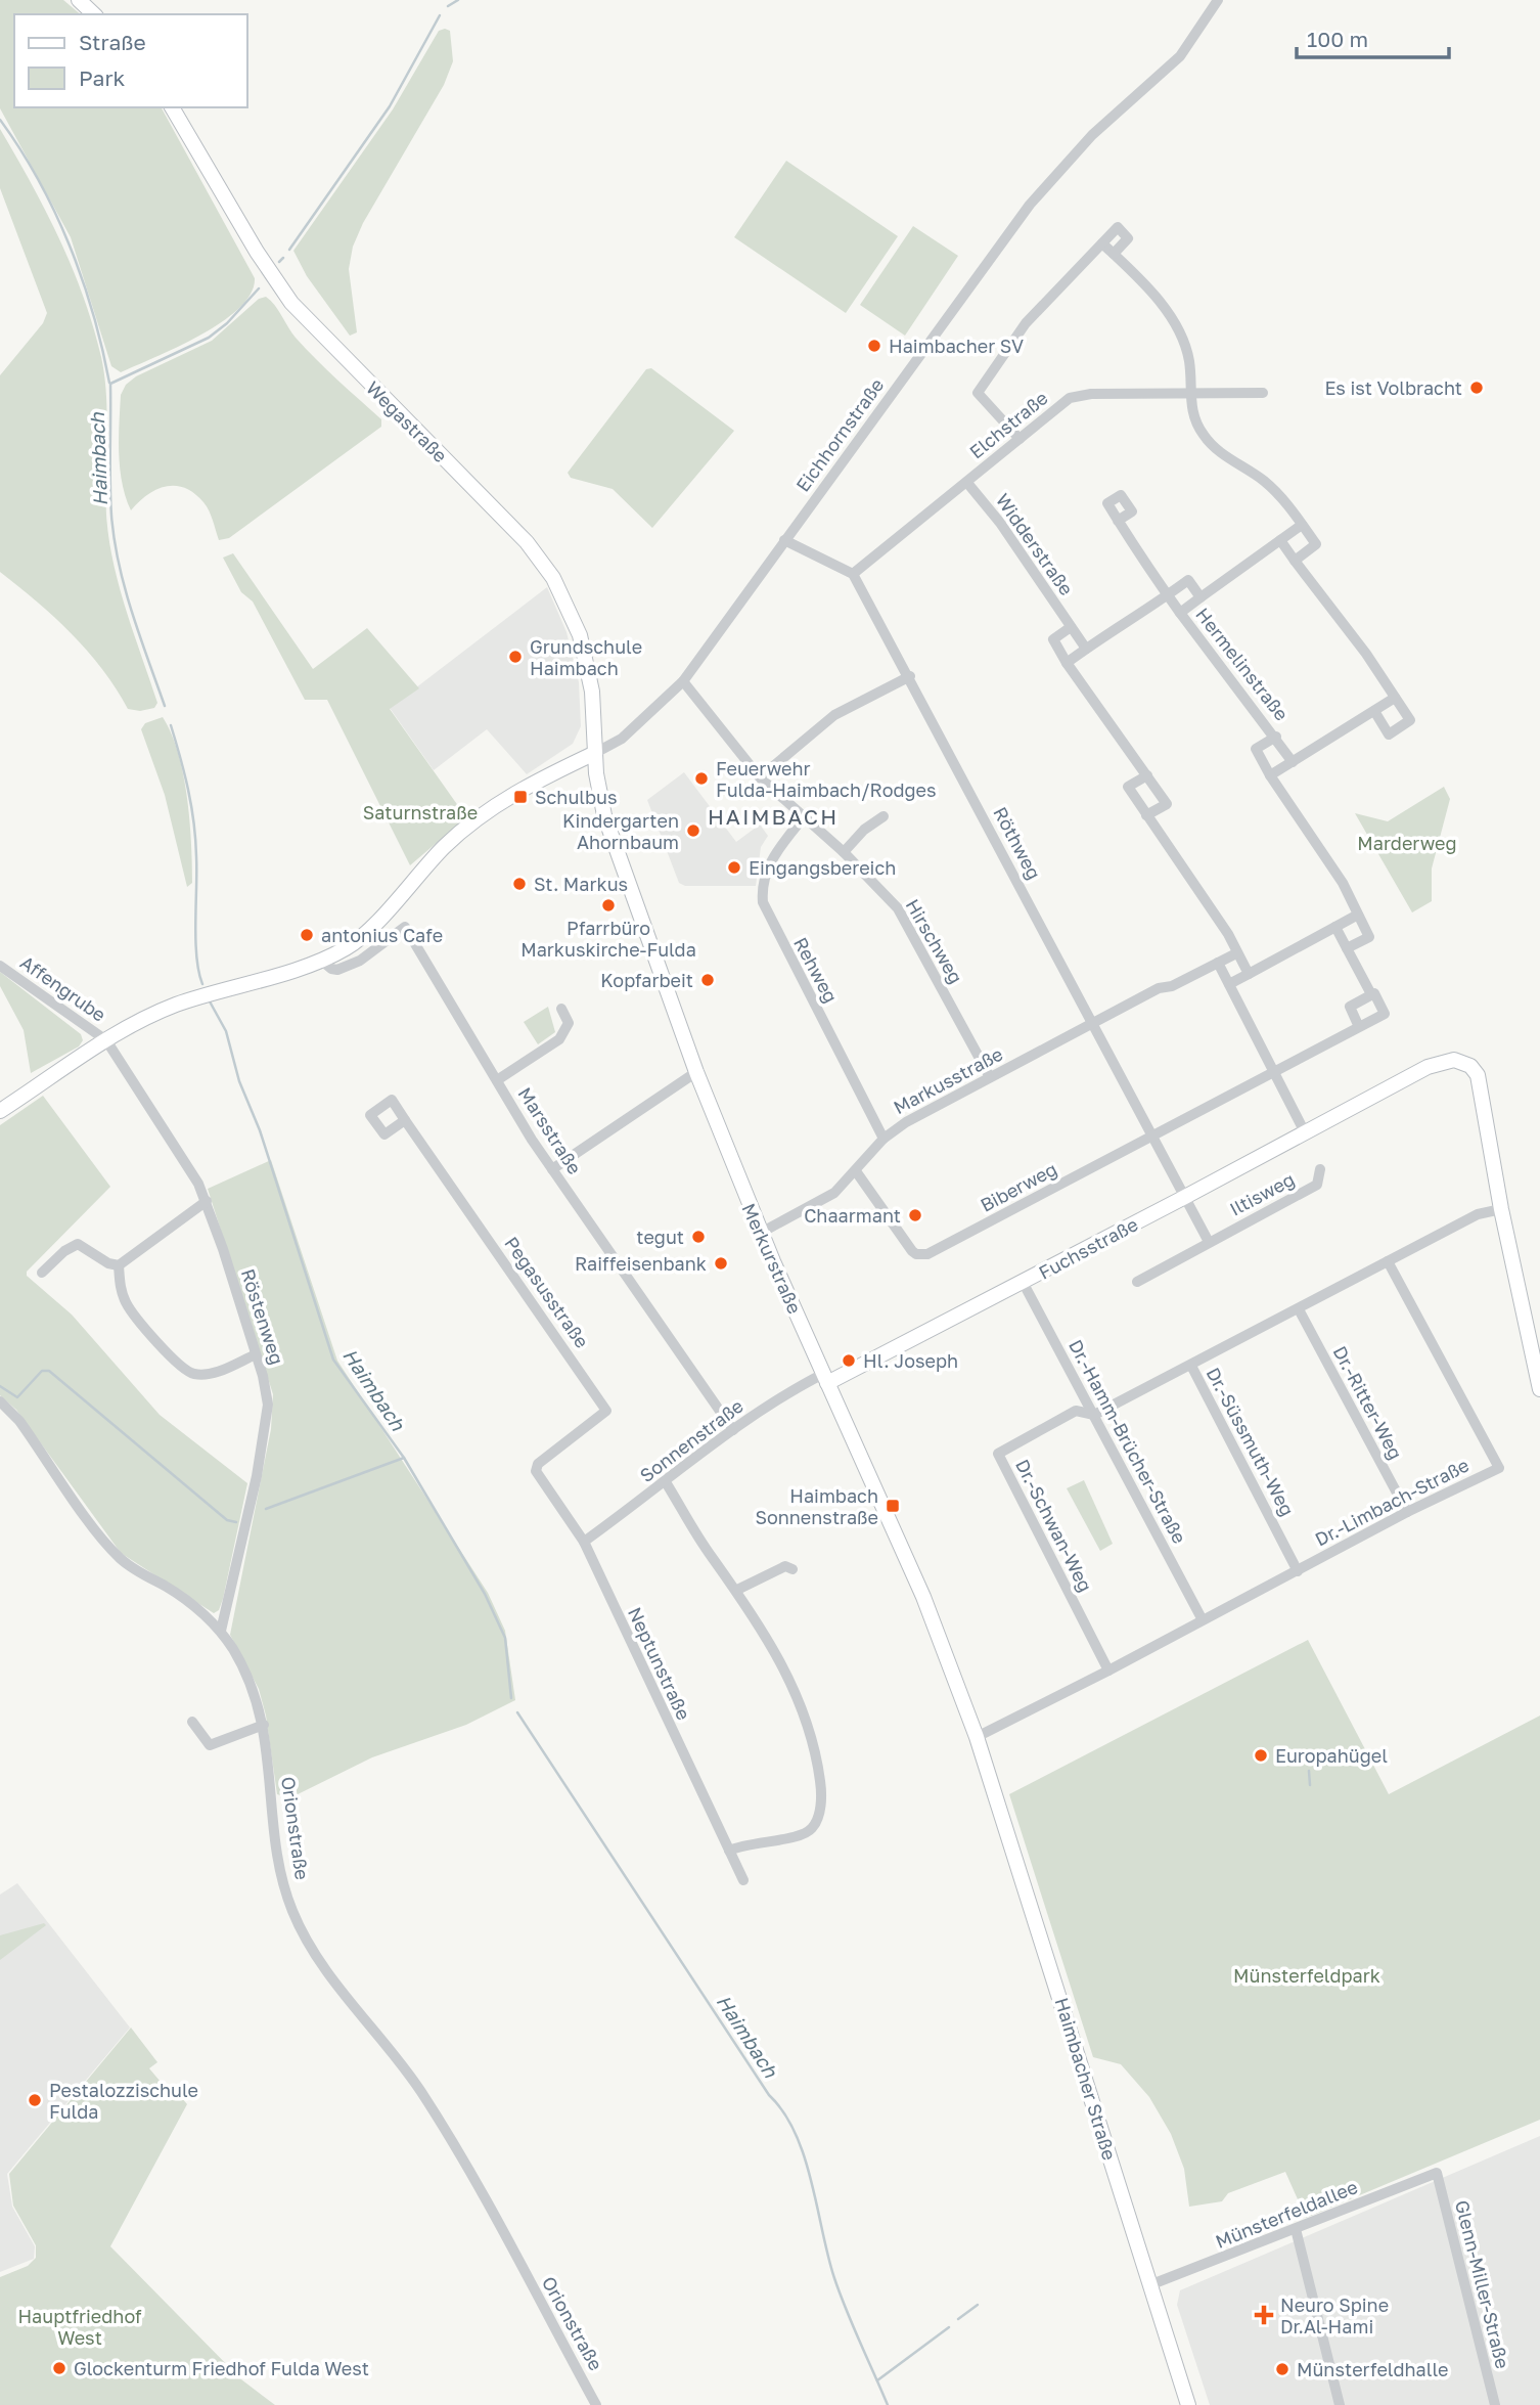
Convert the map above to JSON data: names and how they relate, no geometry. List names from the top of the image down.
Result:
{
  "streets": {
    "main road": [
      "Wegastraße",
      "Fuchsstraße",
      "Merkurstraße",
      "Haimbacher Straße"
    ],
    "street": [
      "Elchstraße",
      "Eichhornstraße",
      "Widderstraße",
      "Hermelinstraße",
      "Röthweg",
      "Hirschweg",
      "Rehweg",
      "Affengrube",
      "Markusstraße",
      "Marsstraße",
      "Biberweg",
      "Iltisweg",
      "Pegasusstraße",
      "Röstenweg",
      "Dr.-Ritter-Weg",
      "Sonnenstraße",
      "Dr.-Hamm-Brücher-Straße",
      "Dr.-Süssmuth-Weg",
      "Dr.-Limbach-Straße",
      "Dr.-Schwan-Weg",
      "Neptunstraße",
      "Orionstraße",
      "Münsterfeldallee",
      "Glenn-Miller-Straße"
    ]
  },
  "crossings": [
    ["Wegastraße", "Eichhornstraße"],
    ["Wegastraße", "Merkurstraße"],
    ["Elchstraße", "Widderstraße"],
    ["Elchstraße", "Röthweg"],
    ["Eichhornstraße", "Hirschweg"],
    ["Eichhornstraße", "Merkurstraße"],
    ["Röthweg", "Markusstraße"],
    ["Röthweg", "Biberweg"],
    ["Röthweg", "Fuchsstraße"],
    ["Hirschweg", "Rehweg"],
    ["Hirschweg", "Markusstraße"],
    ["Rehweg", "Markusstraße"],
    ["Affengrube", "Röstenweg"],
    ["Markusstraße", "Biberweg"],
    ["Markusstraße", "Merkurstraße"],
    ["Marsstraße", "Sonnenstraße"],
    ["Fuchsstraße", "Merkurstraße"],
    ["Fuchsstraße", "Sonnenstraße"],
    ["Fuchsstraße", "Dr.-Hamm-Brücher-Straße"],
    ["Merkurstraße", "Sonnenstraße"],
    ["Merkurstraße", "Dr.-Limbach-Straße"],
    ["Merkurstraße", "Haimbacher Straße"],
    ["Pegasusstraße", "Neptunstraße"],
    ["Röstenweg", "Orionstraße"],
    ["Dr.-Ritter-Weg", "Dr.-Limbach-Straße"],
    ["Sonnenstraße", "Neptunstraße"],
    ["Dr.-Hamm-Brücher-Straße", "Dr.-Limbach-Straße"],
    ["Dr.-Hamm-Brücher-Straße", "Dr.-Schwan-Weg"],
    ["Dr.-Süssmuth-Weg", "Dr.-Limbach-Straße"],
    ["Dr.-Limbach-Straße", "Dr.-Schwan-Weg"],
    ["Haimbacher Straße", "Münsterfeldallee"],
    ["Münsterfeldallee", "Glenn-Miller-Straße"]
  ],
  "districts": ["HAIMBACH"],
  "water": ["Haimbach"],
  "parks": [
    "Saturnstraße",
    "Marderweg",
    "Münsterfeldpark",
    "Hauptfriedhof West"
  ],
  "places": {
    "other": [
      "Haimbacher SV",
      "Es ist Volbracht",
      "Grundschule Haimbach",
      "Feuerwehr Fulda-Haimbach/Rodges",
      "Kindergarten Ahornbaum",
      "Eingangsbereich",
      "St. Markus",
      "Pfarrbüro Markuskirche-Fulda",
      "antonius Cafe",
      "Kopfarbeit",
      "Chaarmant",
      "tegut",
      "Raiffeisenbank",
      "Hl. Joseph",
      "Europahügel",
      "Pestalozzischule Fulda",
      "Glockenturm Friedhof Fulda West",
      "Münsterfeldhalle"
    ],
    "transit": ["Schulbus", "Haimbach Sonnenstraße"],
    "health": ["Neuro Spine Dr.Al-Hami"]
  },
  "legend": ["Straße", "Park"],
  "scale_bar": "100 m"
}
